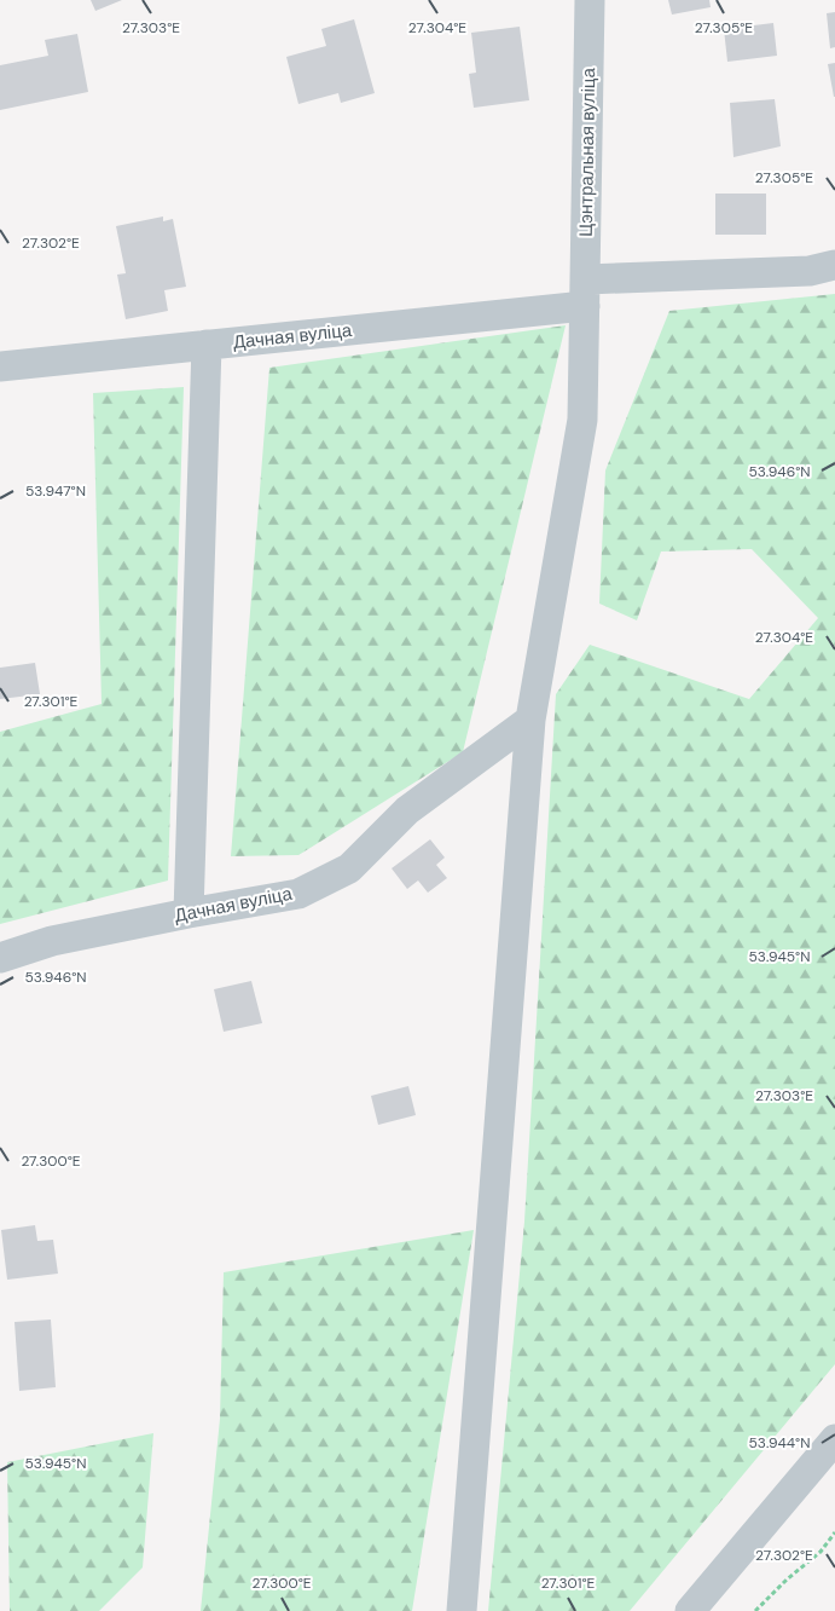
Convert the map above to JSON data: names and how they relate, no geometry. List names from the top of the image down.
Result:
{
  "streets": {
    "street": ["Цэнтральная вуліца", "Дачная вуліца"]
  },
  "crossings": [
    ["Цэнтральная вуліца", "Дачная вуліца"]
  ],
  "coordinates": [
    "27.303°E",
    "27.305°E",
    "27.304°E",
    "27.302°E",
    "53.946°N",
    "53.947°N",
    "27.301°E",
    "53.945°N",
    "27.300°E",
    "53.944°N"
  ]
}
